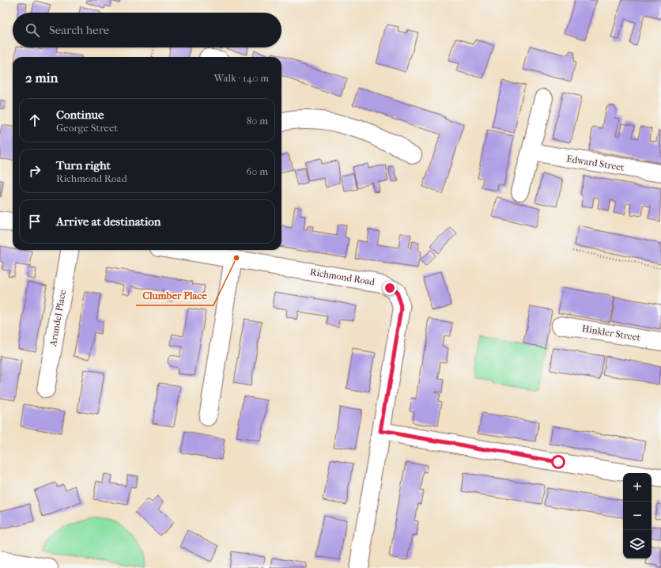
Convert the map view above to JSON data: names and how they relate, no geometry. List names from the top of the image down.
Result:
{
  "streets": {
    "street": [
      "Edward Street",
      "Richmond Road",
      "Arundel Place",
      "Hinkler Street"
    ]
  },
  "places": ["Clumber Place"],
  "page": {
    "search": "Search here",
    "heading": ["2 min", "Walk · 140 m"],
    "list": [
      ["Continue", "George Street", "80 m"],
      ["Turn right", "Richmond Road", "60 m"],
      "Arrive at destination"
    ],
    "map_buttons": ["+", "−"]
  }
}
